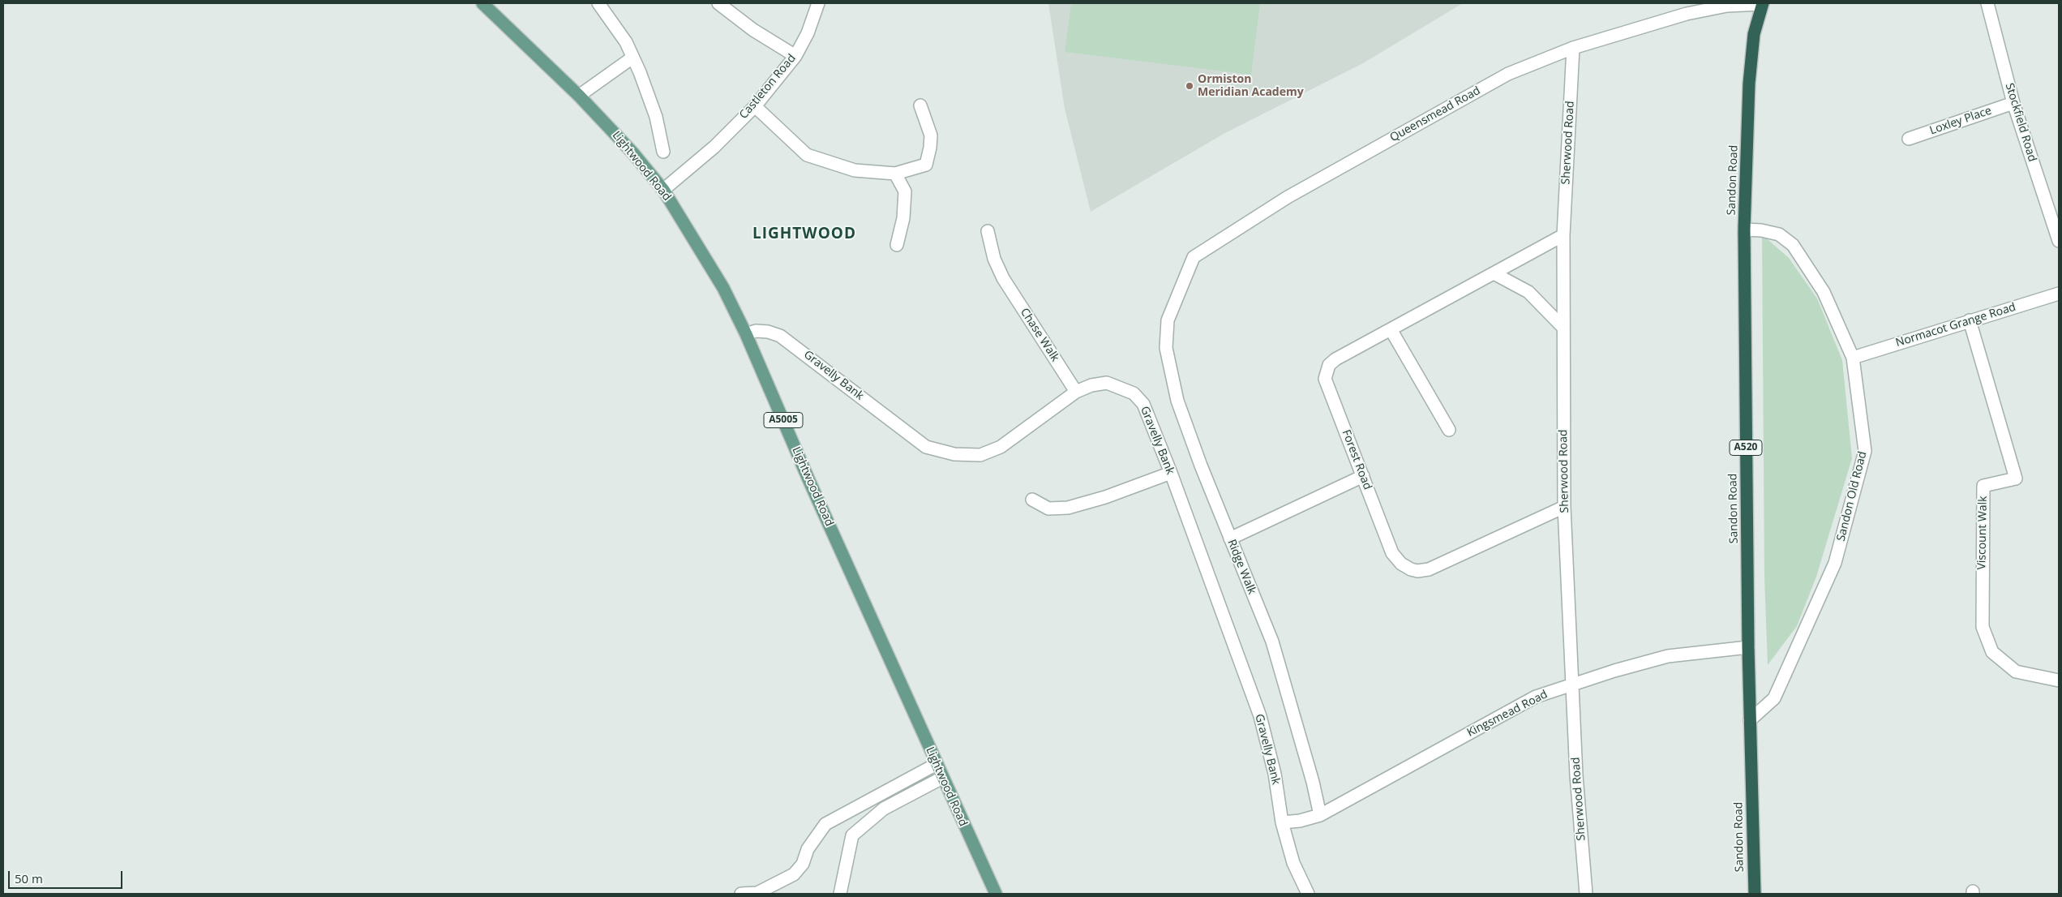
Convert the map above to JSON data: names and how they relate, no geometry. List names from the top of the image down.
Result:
{
  "streets": {
    "highway": ["Sandon Road", "A520"],
    "main road": ["Lightwood Road", "A5005"],
    "street": [
      "Castleton Road",
      "Queensmead Road",
      "Loxley Place",
      "Stockfield Road",
      "Sherwood Road",
      "Normacot Grange Road",
      "Chase Walk",
      "Gravelly Bank",
      "Forest Road",
      "Sandon Old Road",
      "Viscount Walk",
      "Ridge Walk",
      "Kingsmead Road"
    ]
  },
  "crossings": [
    ["Castleton Road", "Lightwood Road"],
    ["Queensmead Road", "Sherwood Road"],
    ["Queensmead Road", "Sandon Road"],
    ["Queensmead Road", "Ridge Walk"],
    ["Loxley Place", "Stockfield Road"],
    ["Sherwood Road", "Forest Road"],
    ["Sherwood Road", "Kingsmead Road"],
    ["Lightwood Road", "Gravelly Bank"],
    ["Sandon Road", "Sandon Old Road"],
    ["Sandon Road", "Kingsmead Road"],
    ["Normacot Grange Road", "Sandon Old Road"],
    ["Normacot Grange Road", "Viscount Walk"],
    ["Chase Walk", "Gravelly Bank"],
    ["Gravelly Bank", "Kingsmead Road"],
    ["Ridge Walk", "Kingsmead Road"]
  ],
  "districts": ["LIGHTWOOD"],
  "places": ["Ormiston Meridian Academy"],
  "scale_bar": "50 m"
}
